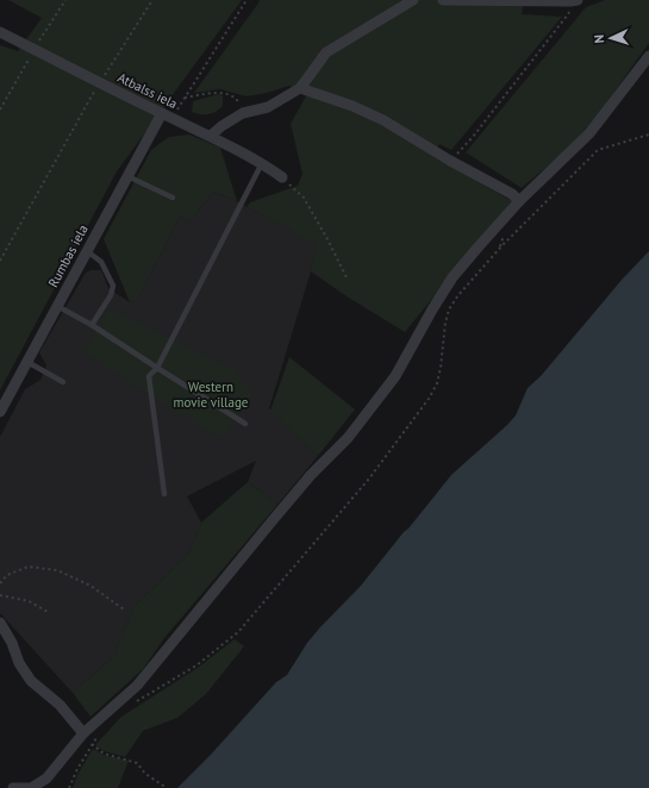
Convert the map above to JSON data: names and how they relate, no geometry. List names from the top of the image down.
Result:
{
  "streets": {
    "street": ["Atbalss iela", "Rumbas iela"]
  },
  "crossings": [
    ["Atbalss iela", "Rumbas iela"]
  ],
  "parks": ["Western movie village"],
  "north": "left"
}
